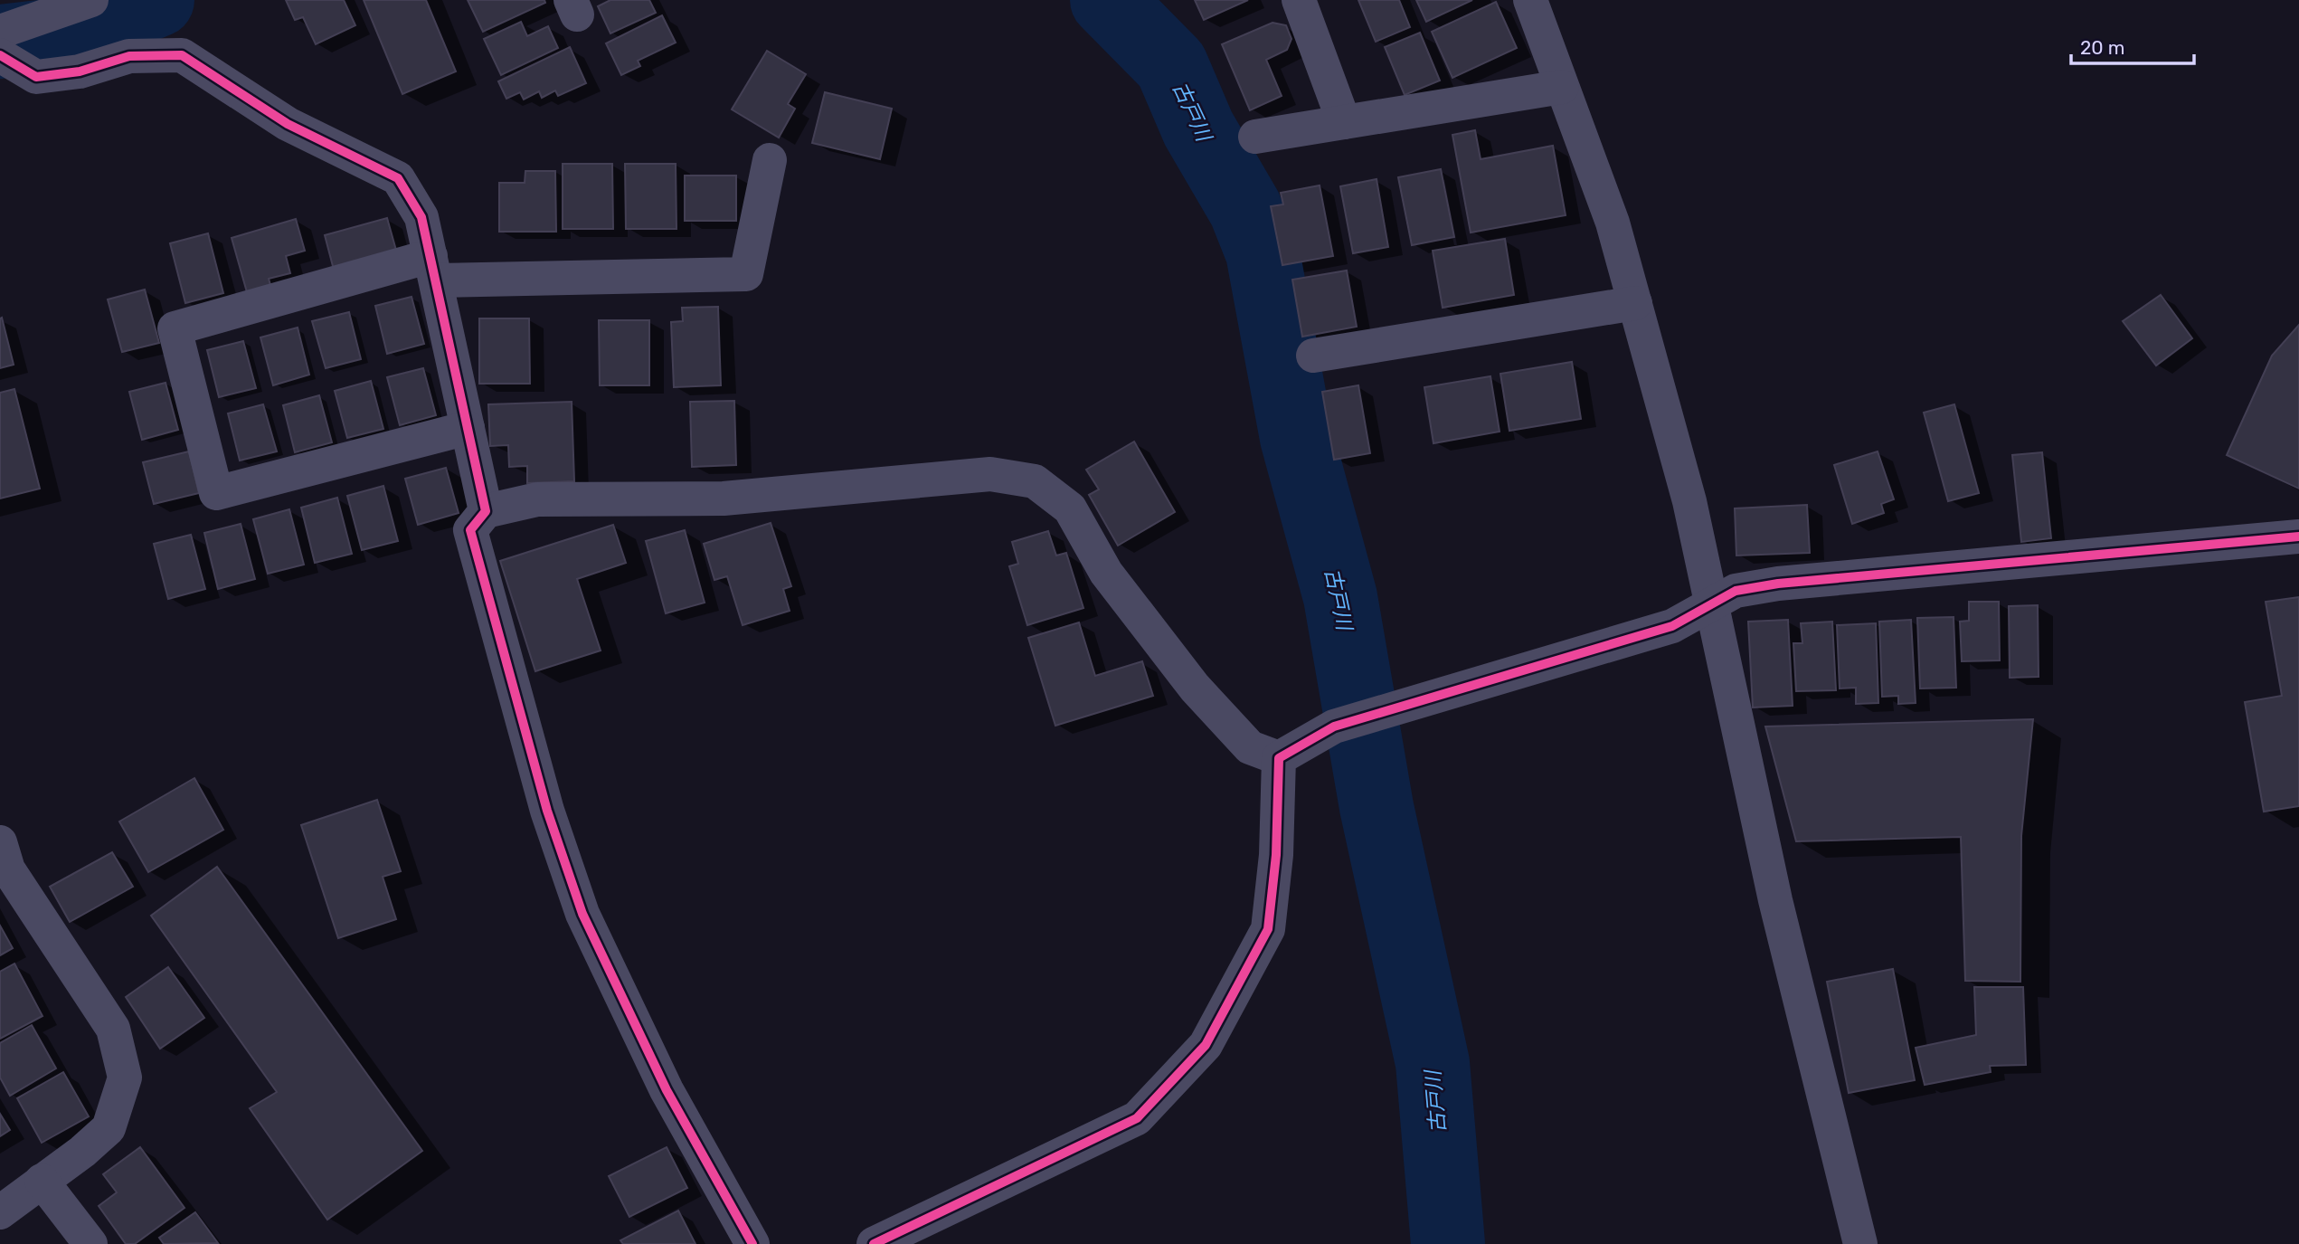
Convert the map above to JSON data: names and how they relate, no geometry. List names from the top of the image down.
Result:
{
  "water": ["古戸川"],
  "scale_bar": "20 m"
}
